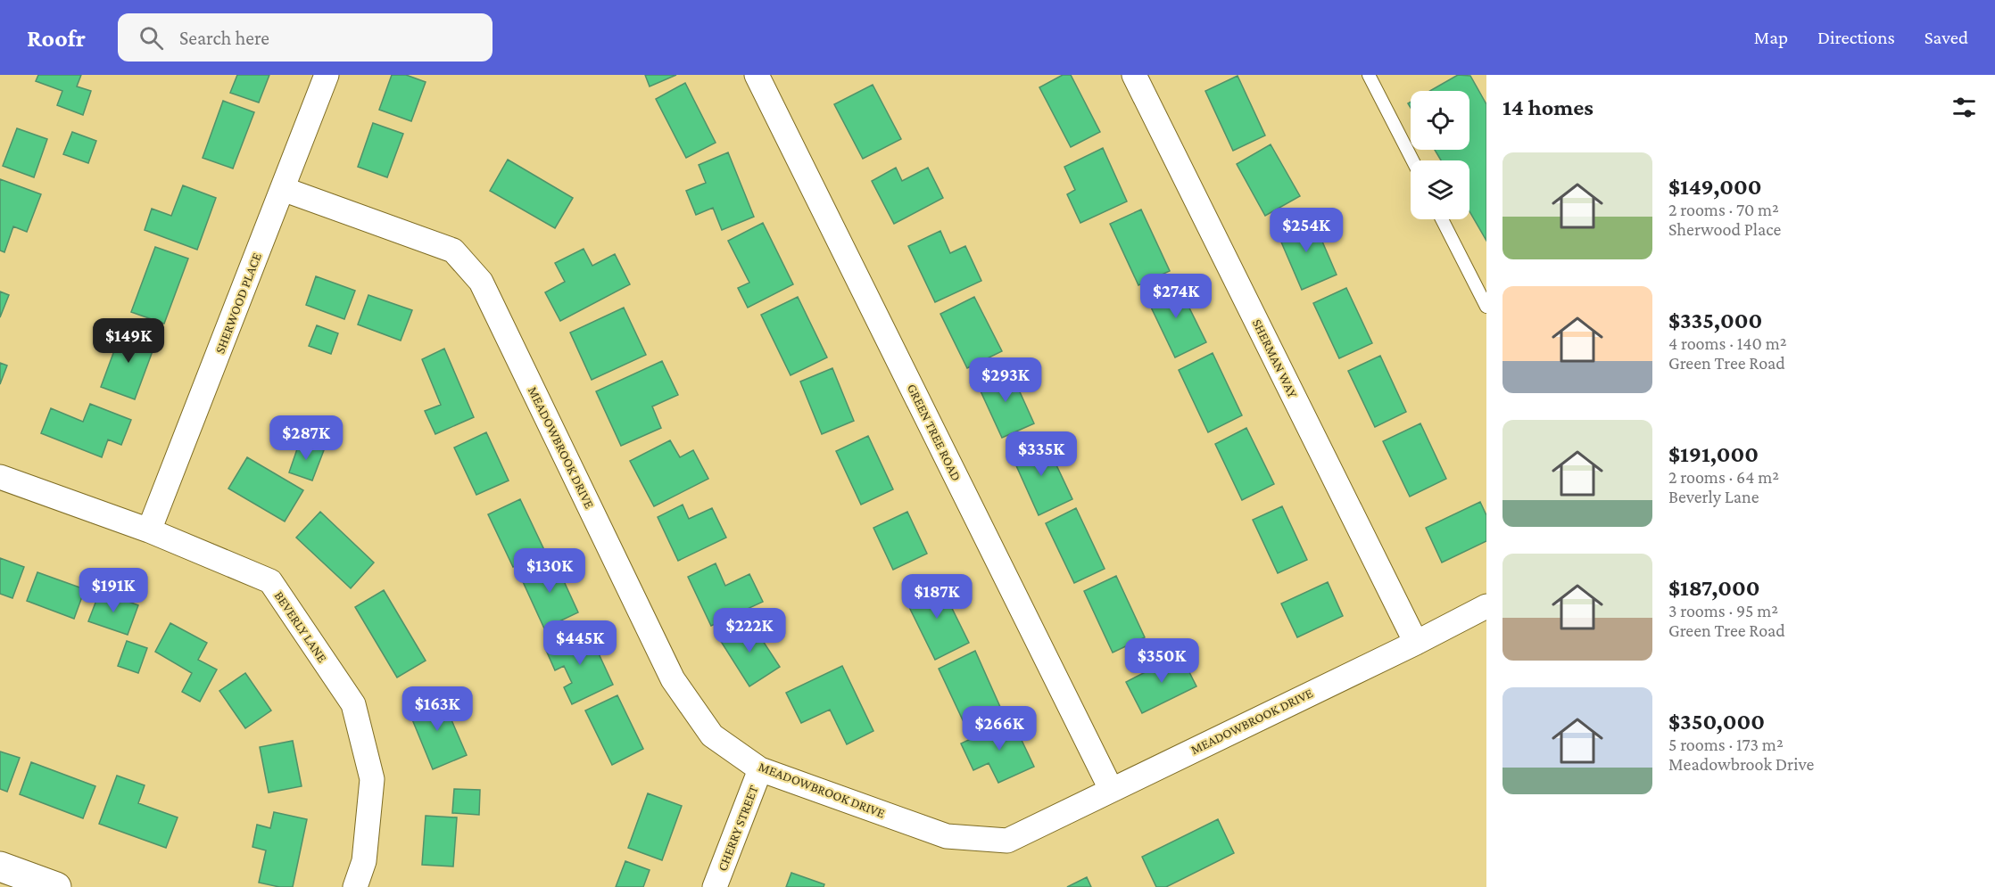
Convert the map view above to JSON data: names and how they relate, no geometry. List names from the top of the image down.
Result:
{
  "streets": {
    "street": [
      "SHERWOOD PLACE",
      "SHERMAN WAY",
      "GREEN TREE ROAD",
      "MEADOWBROOK DRIVE",
      "BEVERLY LANE",
      "CHERRY STREET"
    ]
  },
  "crossings": [
    ["SHERWOOD PLACE", "MEADOWBROOK DRIVE"],
    ["SHERWOOD PLACE", "BEVERLY LANE"],
    ["SHERMAN WAY", "MEADOWBROOK DRIVE"],
    ["GREEN TREE ROAD", "MEADOWBROOK DRIVE"],
    ["MEADOWBROOK DRIVE", "CHERRY STREET"]
  ],
  "page": {
    "header": "Roofr",
    "search": "Search here",
    "nav": ["Map", "Directions", "Saved"],
    "heading": "14 homes",
    "list": [
      {
        "name": "$149,000",
        "note": "2 rooms · 70 m² · Sherwood Place"
      },
      {
        "name": "$335,000",
        "note": "4 rooms · 140 m² · Green Tree Road"
      },
      {
        "name": "$191,000",
        "note": "2 rooms · 64 m² · Beverly Lane"
      },
      {
        "name": "$187,000",
        "note": "3 rooms · 95 m² · Green Tree Road"
      },
      {
        "name": "$350,000",
        "note": "5 rooms · 173 m² · Meadowbrook Drive"
      }
    ],
    "price": [
      "$254K",
      "$274K",
      "$149K",
      "$293K",
      "$287K",
      "$335K",
      "$130K",
      "$191K",
      "$187K",
      "$222K",
      "$445K",
      "$350K",
      "$163K",
      "$266K"
    ]
  }
}
